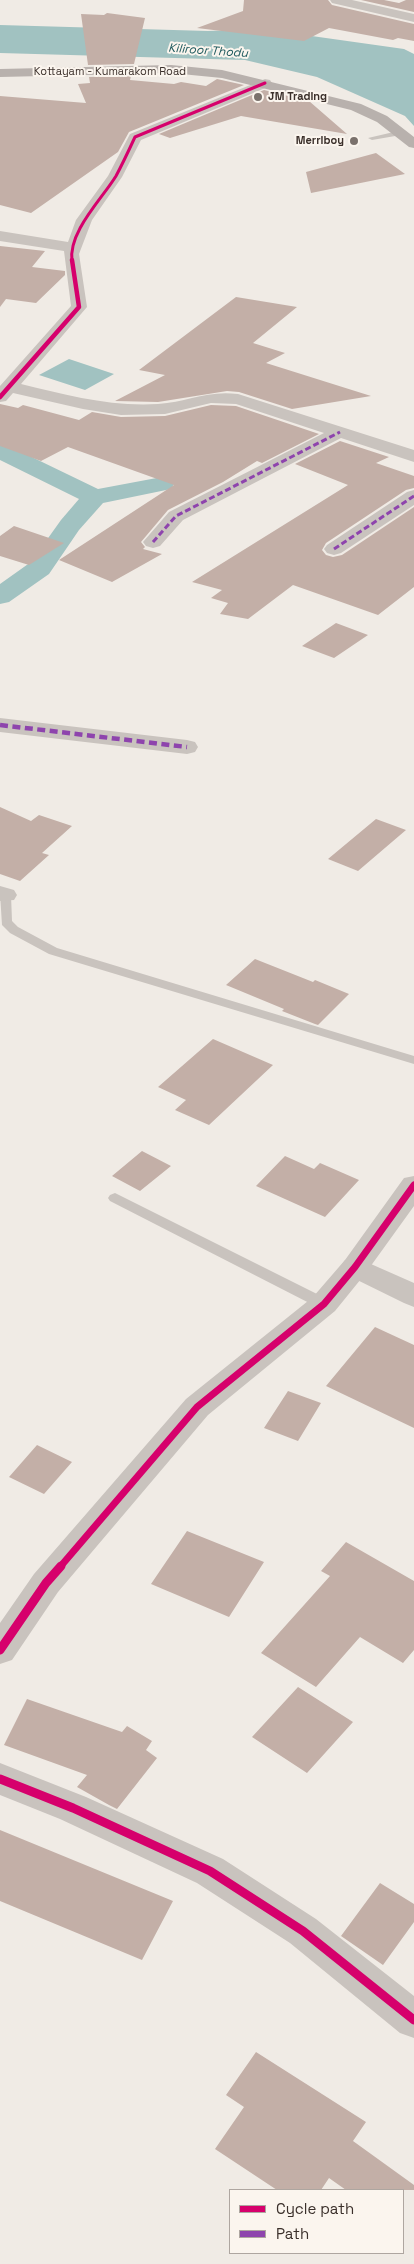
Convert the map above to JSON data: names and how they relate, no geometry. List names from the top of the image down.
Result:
{
  "streets": {
    "main road": ["Kottayam - Kumarakom Road"]
  },
  "water": ["Kiliroor Thodu"],
  "places": ["JM Trading", "Merriboy"],
  "legend": ["Cycle path", "Path"]
}
